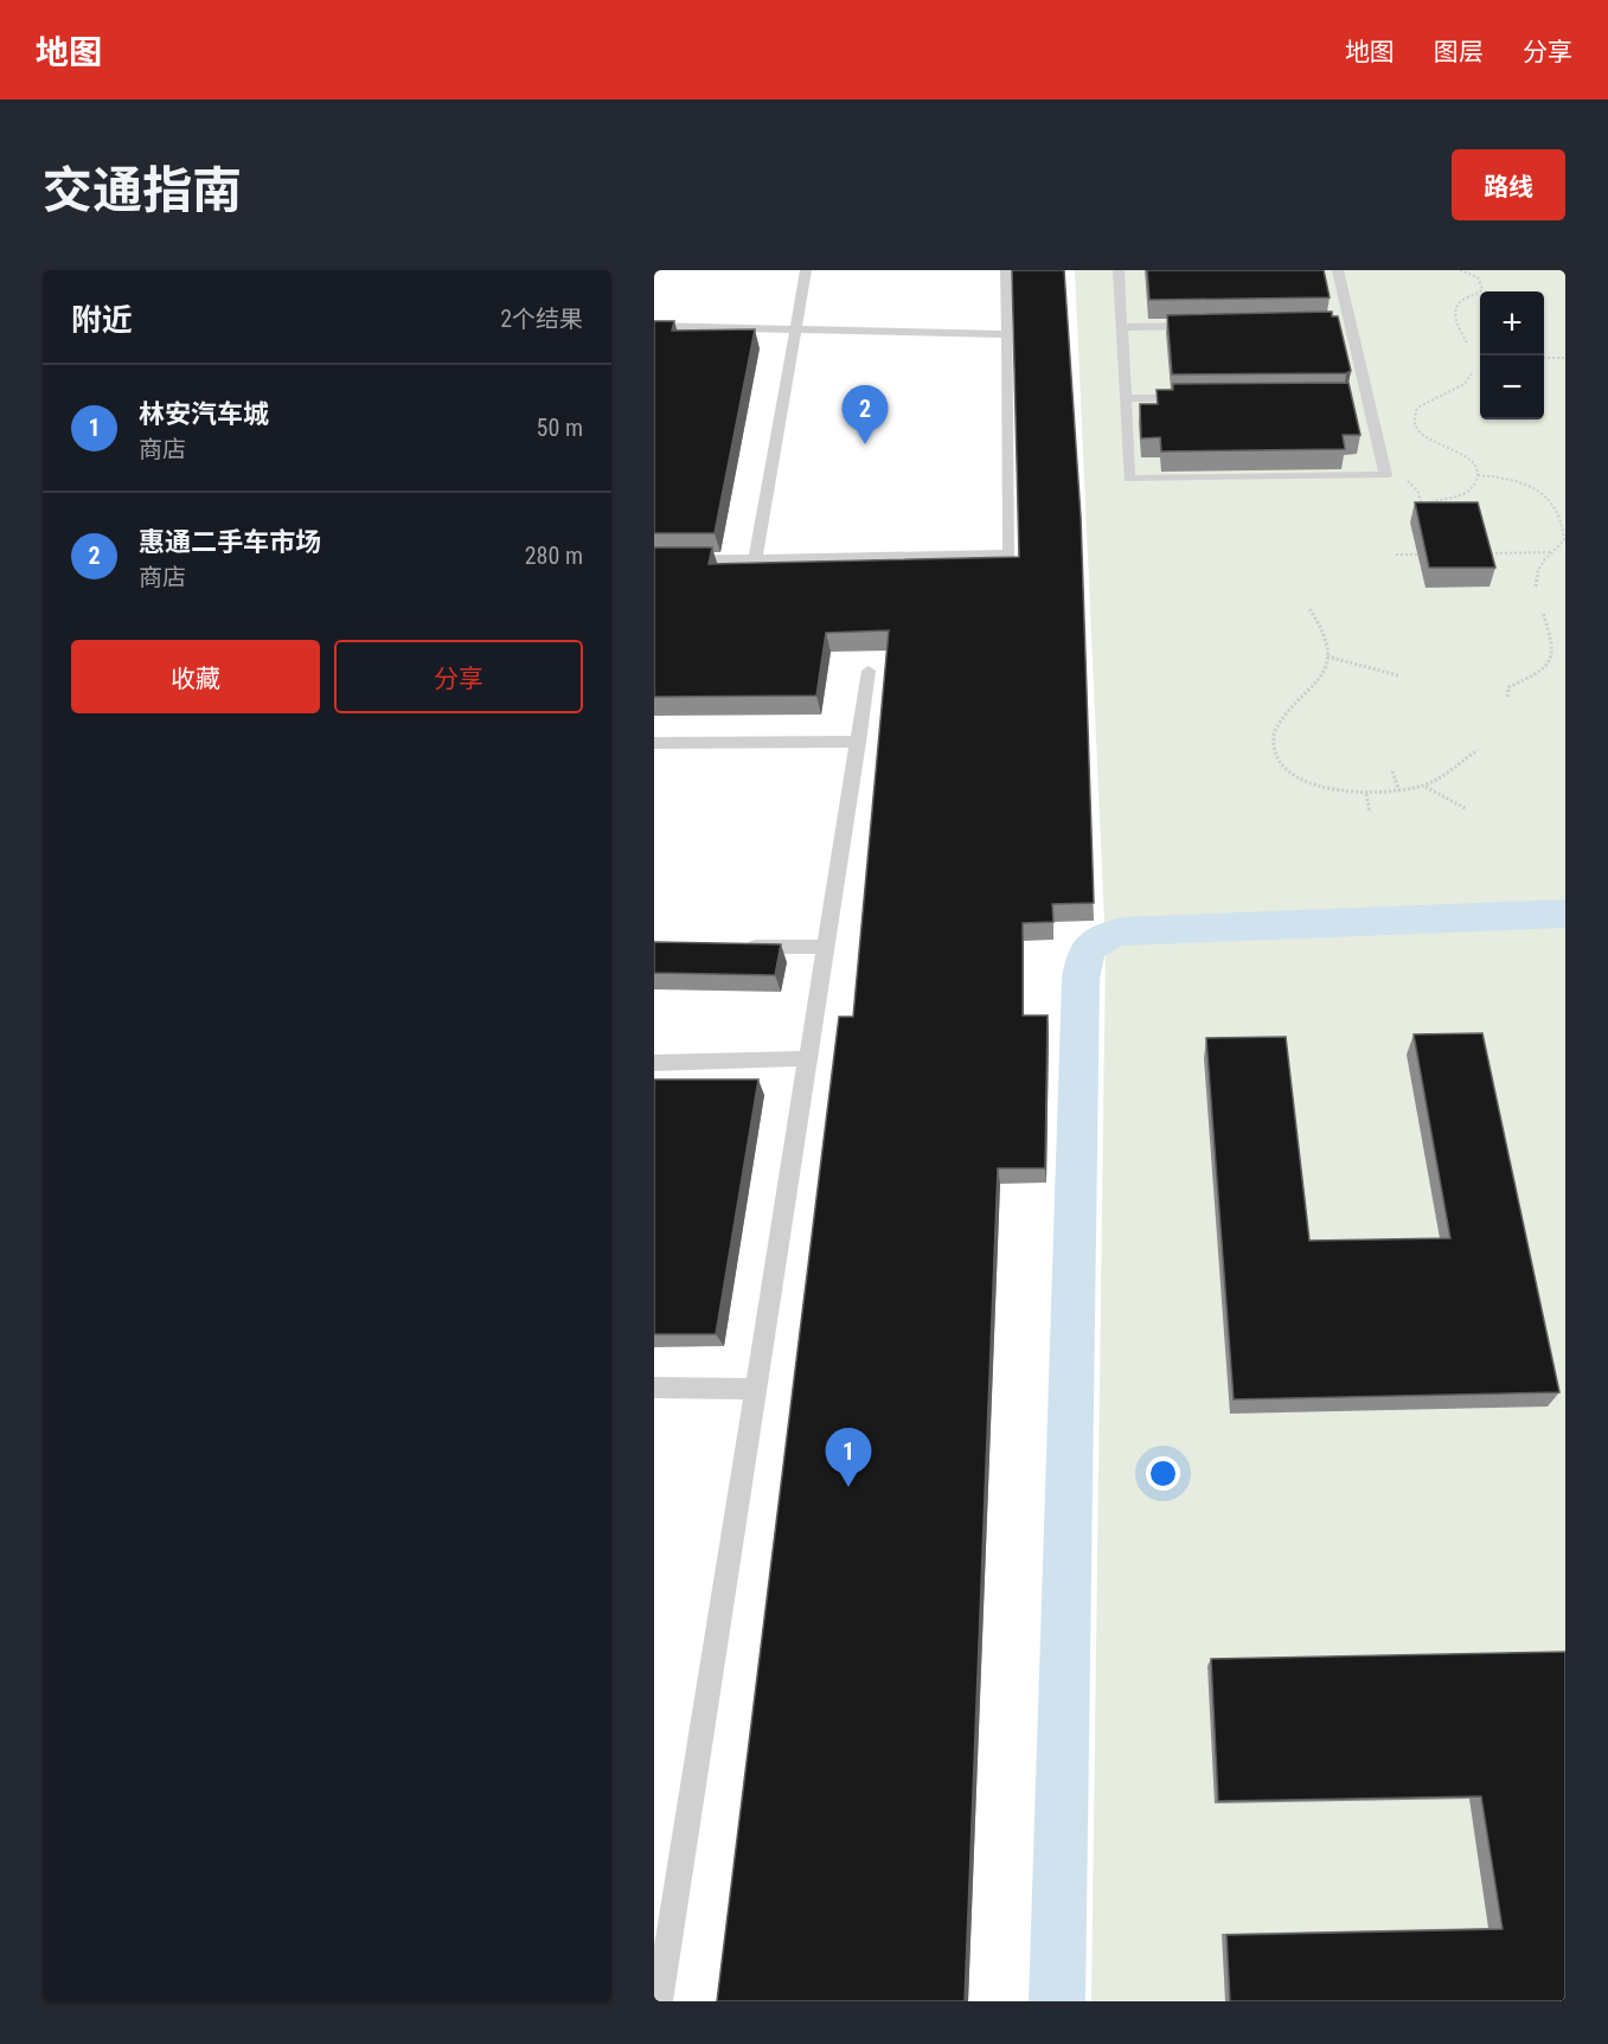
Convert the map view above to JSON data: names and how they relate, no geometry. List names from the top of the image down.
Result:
{
  "page": {
    "header": "地图",
    "nav": ["地图", "图层", "分享"],
    "title": "交通指南",
    "buttons": [
      "路线",
      ["收藏", "分享"]
    ],
    "heading": ["附近", "2个结果"],
    "map_buttons": ["+", "−"],
    "list": [
      {
        "mark": "1",
        "name": "林安汽车城",
        "note": "商店",
        "value": "50 m"
      },
      {
        "mark": "2",
        "name": "惠通二手车市场",
        "note": "商店",
        "value": "280 m"
      }
    ],
    "pins": ["2", "1"]
  }
}
